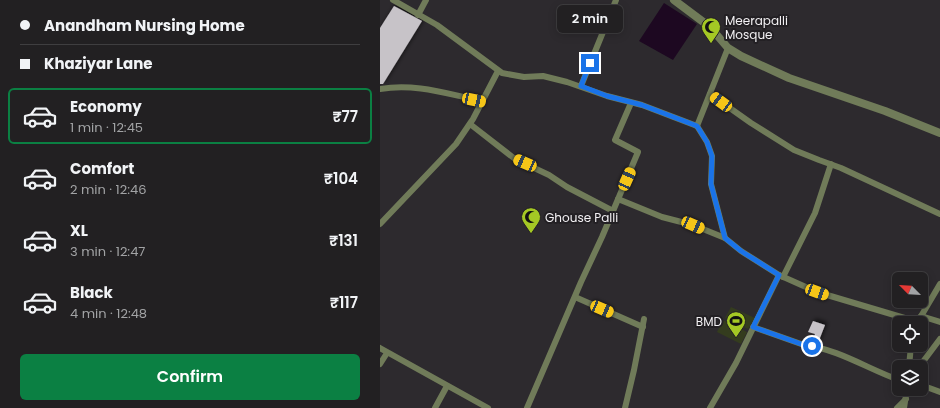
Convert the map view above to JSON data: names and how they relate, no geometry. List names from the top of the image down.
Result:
{
  "places": {
    "mosque": ["Meerapalli Mosque", "Ghouse Palli"],
    "sports": ["BMD"]
  },
  "north": "top left",
  "page": {
    "banner": ["Anandham Nursing Home", "Khaziyar Lane"],
    "bubble": "2 min",
    "list": [
      {
        "name": "Economy",
        "note": "1 min · 12:45",
        "value": "₹77"
      },
      {
        "name": "Comfort",
        "note": "2 min · 12:46",
        "value": "₹104"
      },
      {
        "name": "XL",
        "note": "3 min · 12:47",
        "value": "₹131"
      },
      {
        "name": "Black",
        "note": "4 min · 12:48",
        "value": "₹117"
      }
    ],
    "buttons": "Confirm"
  }
}
